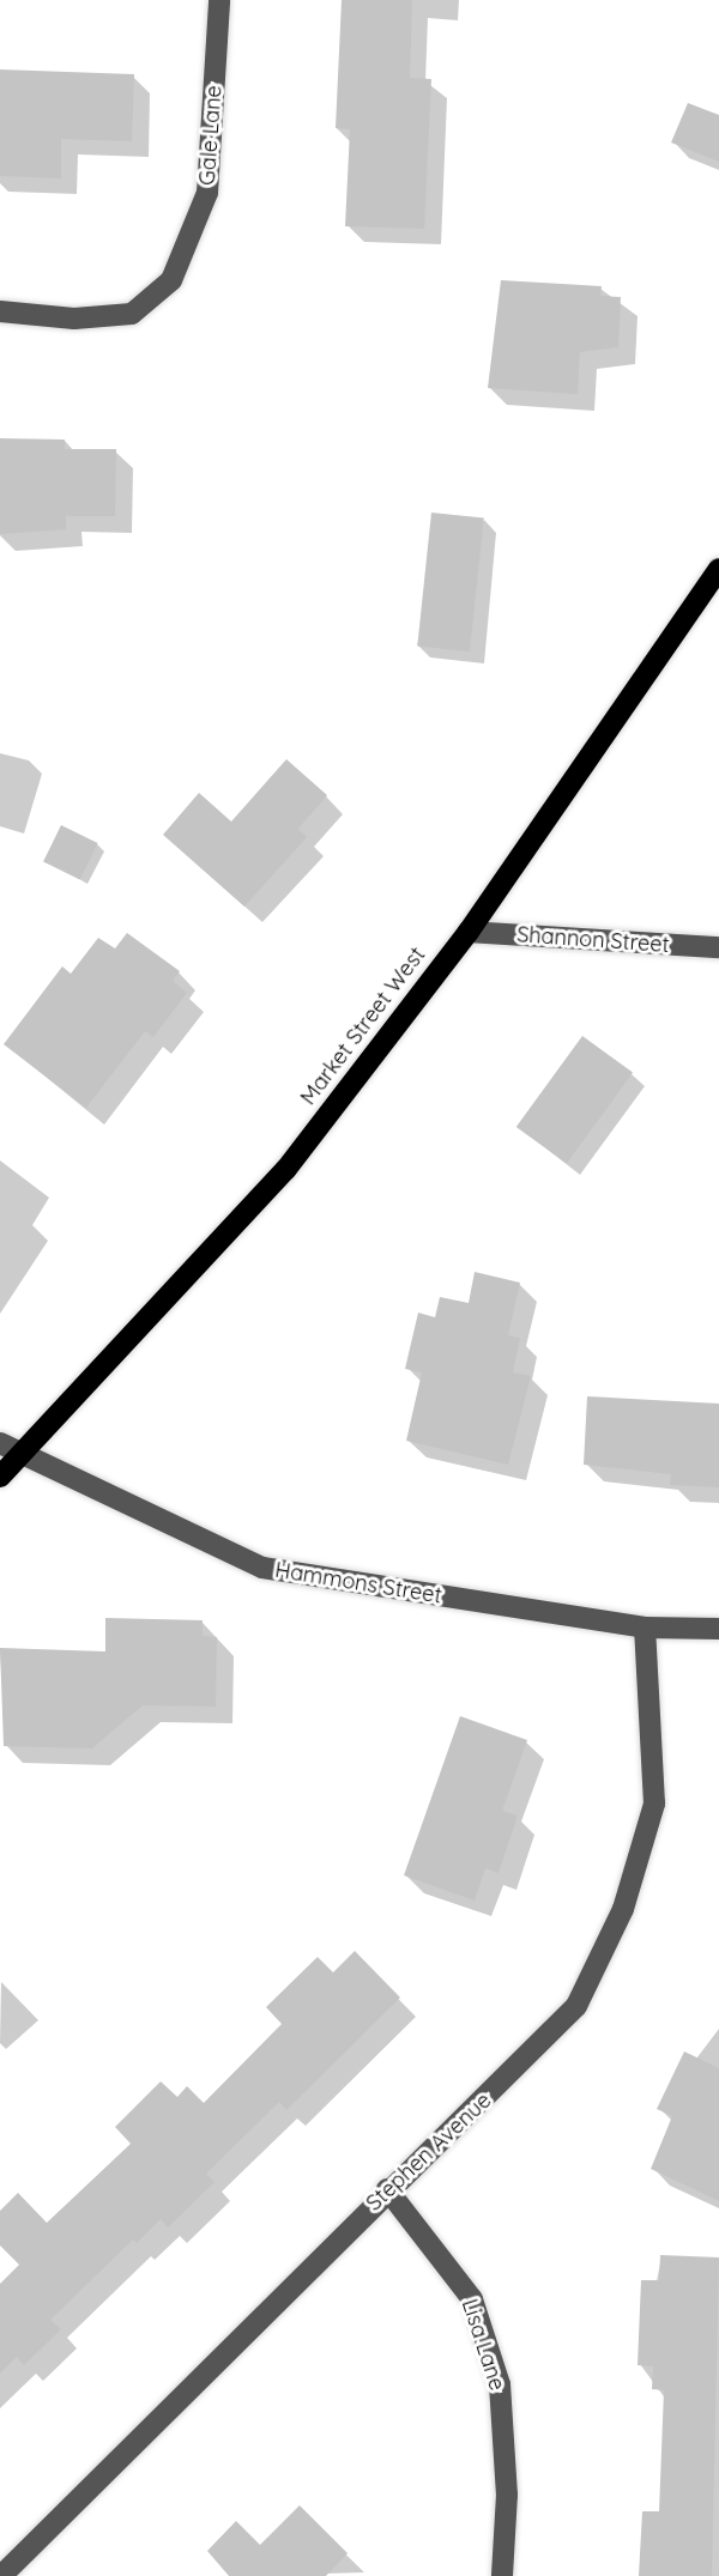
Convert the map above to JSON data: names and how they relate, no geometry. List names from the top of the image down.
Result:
{
  "streets": {
    "main road": ["Market Street West"],
    "street": [
      "Gale Lane",
      "Shannon Street",
      "Hammons Street",
      "Stephen Avenue",
      "Lisa Lane"
    ]
  },
  "crossings": [
    ["Shannon Street", "Market Street West"],
    ["Market Street West", "Hammons Street"],
    ["Hammons Street", "Stephen Avenue"],
    ["Stephen Avenue", "Lisa Lane"]
  ]
}
